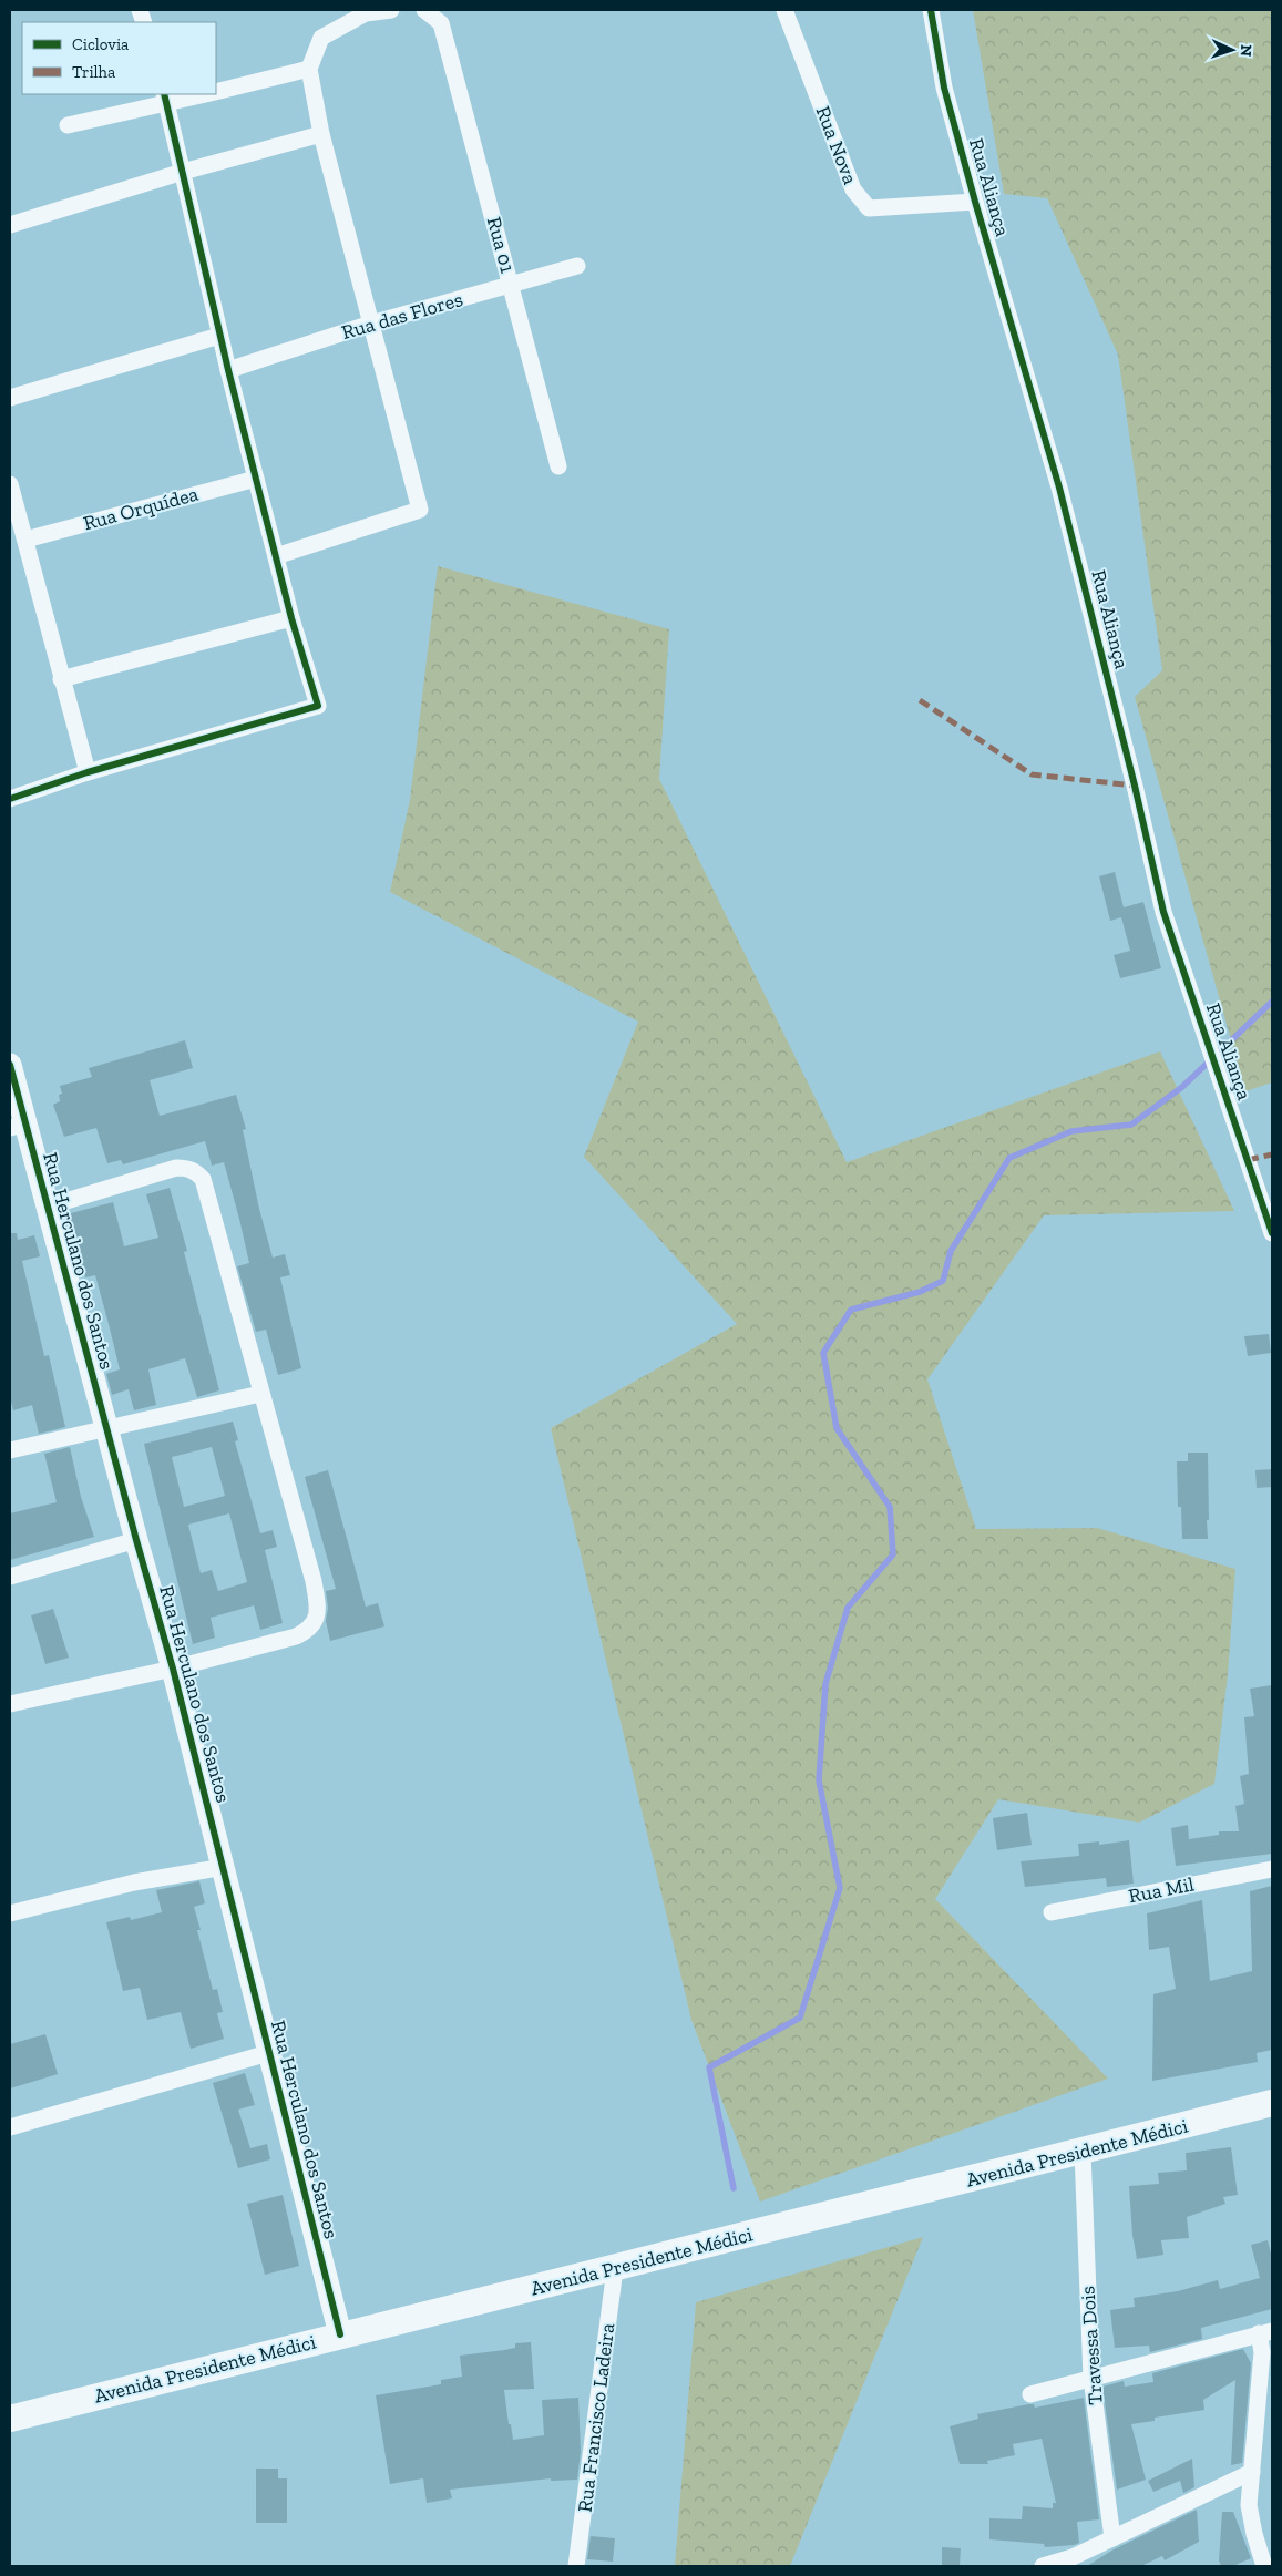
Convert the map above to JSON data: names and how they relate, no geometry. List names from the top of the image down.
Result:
{
  "streets": {
    "main road": ["Avenida Presidente Médici"],
    "street": [
      "Rua Nova",
      "Rua Aliança",
      "Rua 01",
      "Rua das Flores",
      "Rua Orquídea",
      "Rua Herculano dos Santos",
      "Rua Mil",
      "Travessa Dois",
      "Rua Francisco Ladeira"
    ]
  },
  "crossings": [
    ["Rua Nova", "Rua Aliança"],
    ["Rua 01", "Rua das Flores"],
    ["Rua Herculano dos Santos", "Avenida Presidente Médici"],
    ["Avenida Presidente Médici", "Travessa Dois"],
    ["Avenida Presidente Médici", "Rua Francisco Ladeira"]
  ],
  "legend": ["Ciclovia", "Trilha"],
  "north": "right"
}
